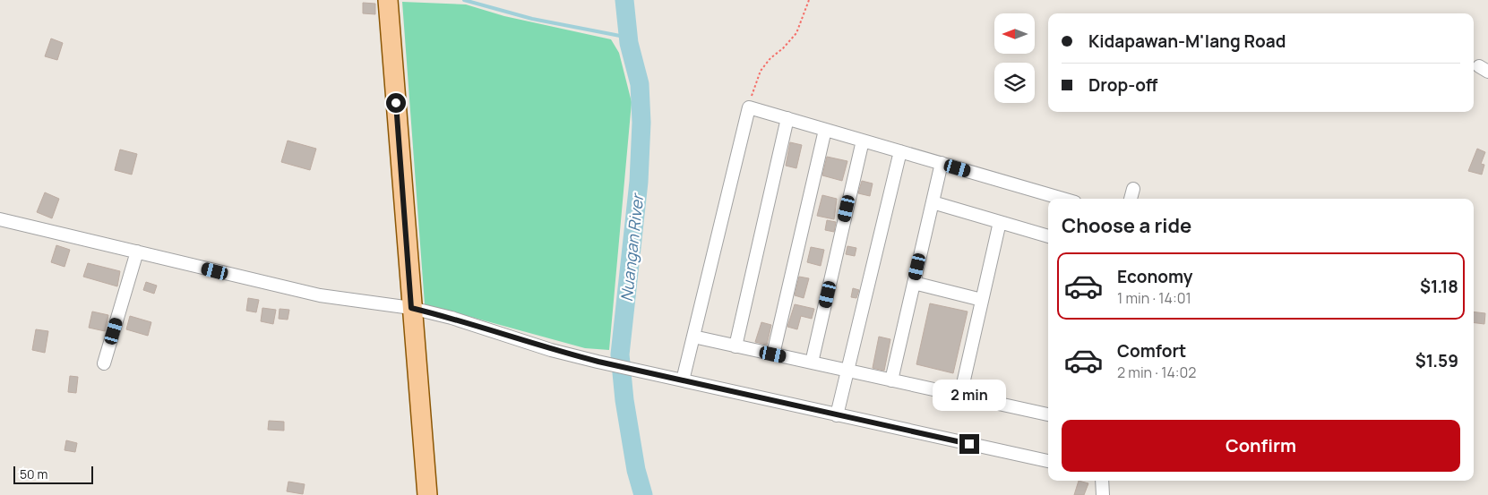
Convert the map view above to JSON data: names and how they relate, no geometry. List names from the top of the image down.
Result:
{
  "water": ["Nuangan River"],
  "scale_bar": "50 m",
  "north": "left",
  "page": {
    "banner": ["Kidapawan-M'lang Road", "Drop-off"],
    "heading": "Choose a ride",
    "list": [
      {
        "name": "Economy",
        "note": "1 min · 14:01",
        "value": "$1.18"
      },
      {
        "name": "Comfort",
        "note": "2 min · 14:02",
        "value": "$1.59"
      }
    ],
    "bubble": "2 min",
    "buttons": "Confirm",
    "scale": "50 m"
  }
}
